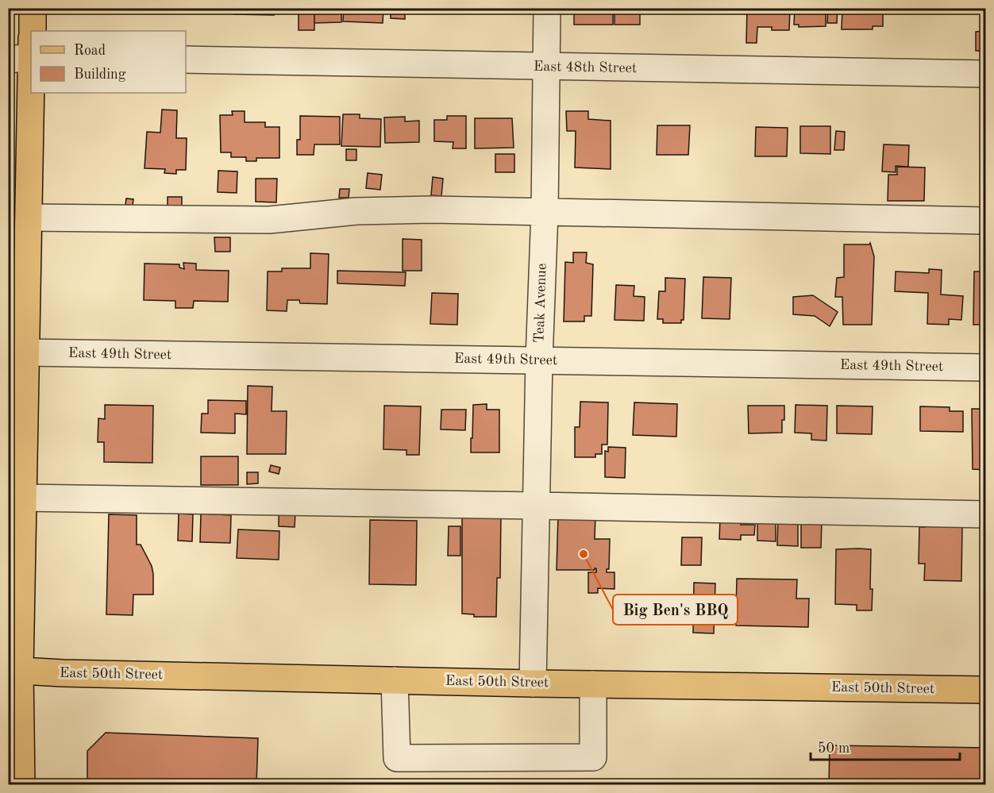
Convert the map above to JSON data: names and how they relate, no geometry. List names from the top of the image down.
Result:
{
  "streets": {
    "main road": ["East 50th Street"],
    "street": ["East 48th Street", "Teak Avenue", "East 49th Street"]
  },
  "crossings": [
    ["East 48th Street", "Teak Avenue"],
    ["Teak Avenue", "East 49th Street"],
    ["Teak Avenue", "East 50th Street"]
  ],
  "places": ["Big Ben's BBQ"],
  "legend": ["Road", "Building"],
  "scale_bar": "50 m"
}
